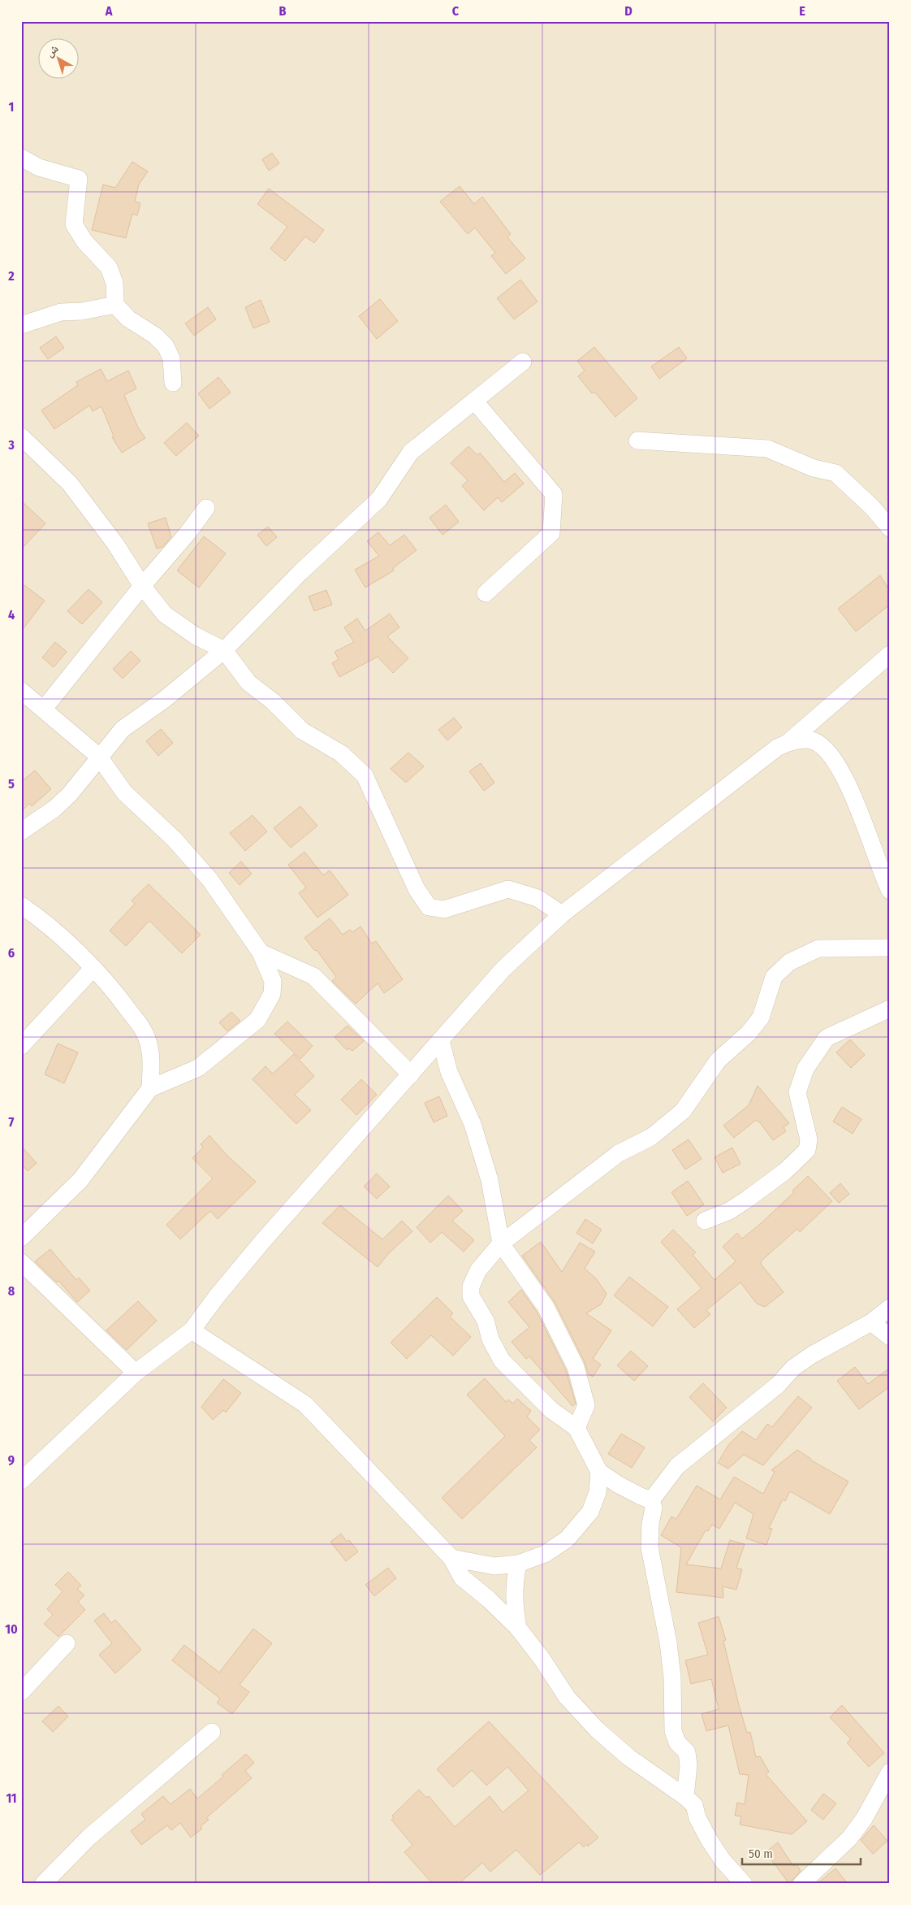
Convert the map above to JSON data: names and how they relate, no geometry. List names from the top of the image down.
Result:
{
  "scale_bar": "50 m",
  "north": "top left",
  "grid": {
    "columns": [
      "A",
      "B",
      "C",
      "D",
      "E"
    ],
    "rows": [
      "1",
      "2",
      "3",
      "4",
      "5",
      "6",
      "7",
      "8",
      "9",
      "10",
      "11"
    ]
  }
}
